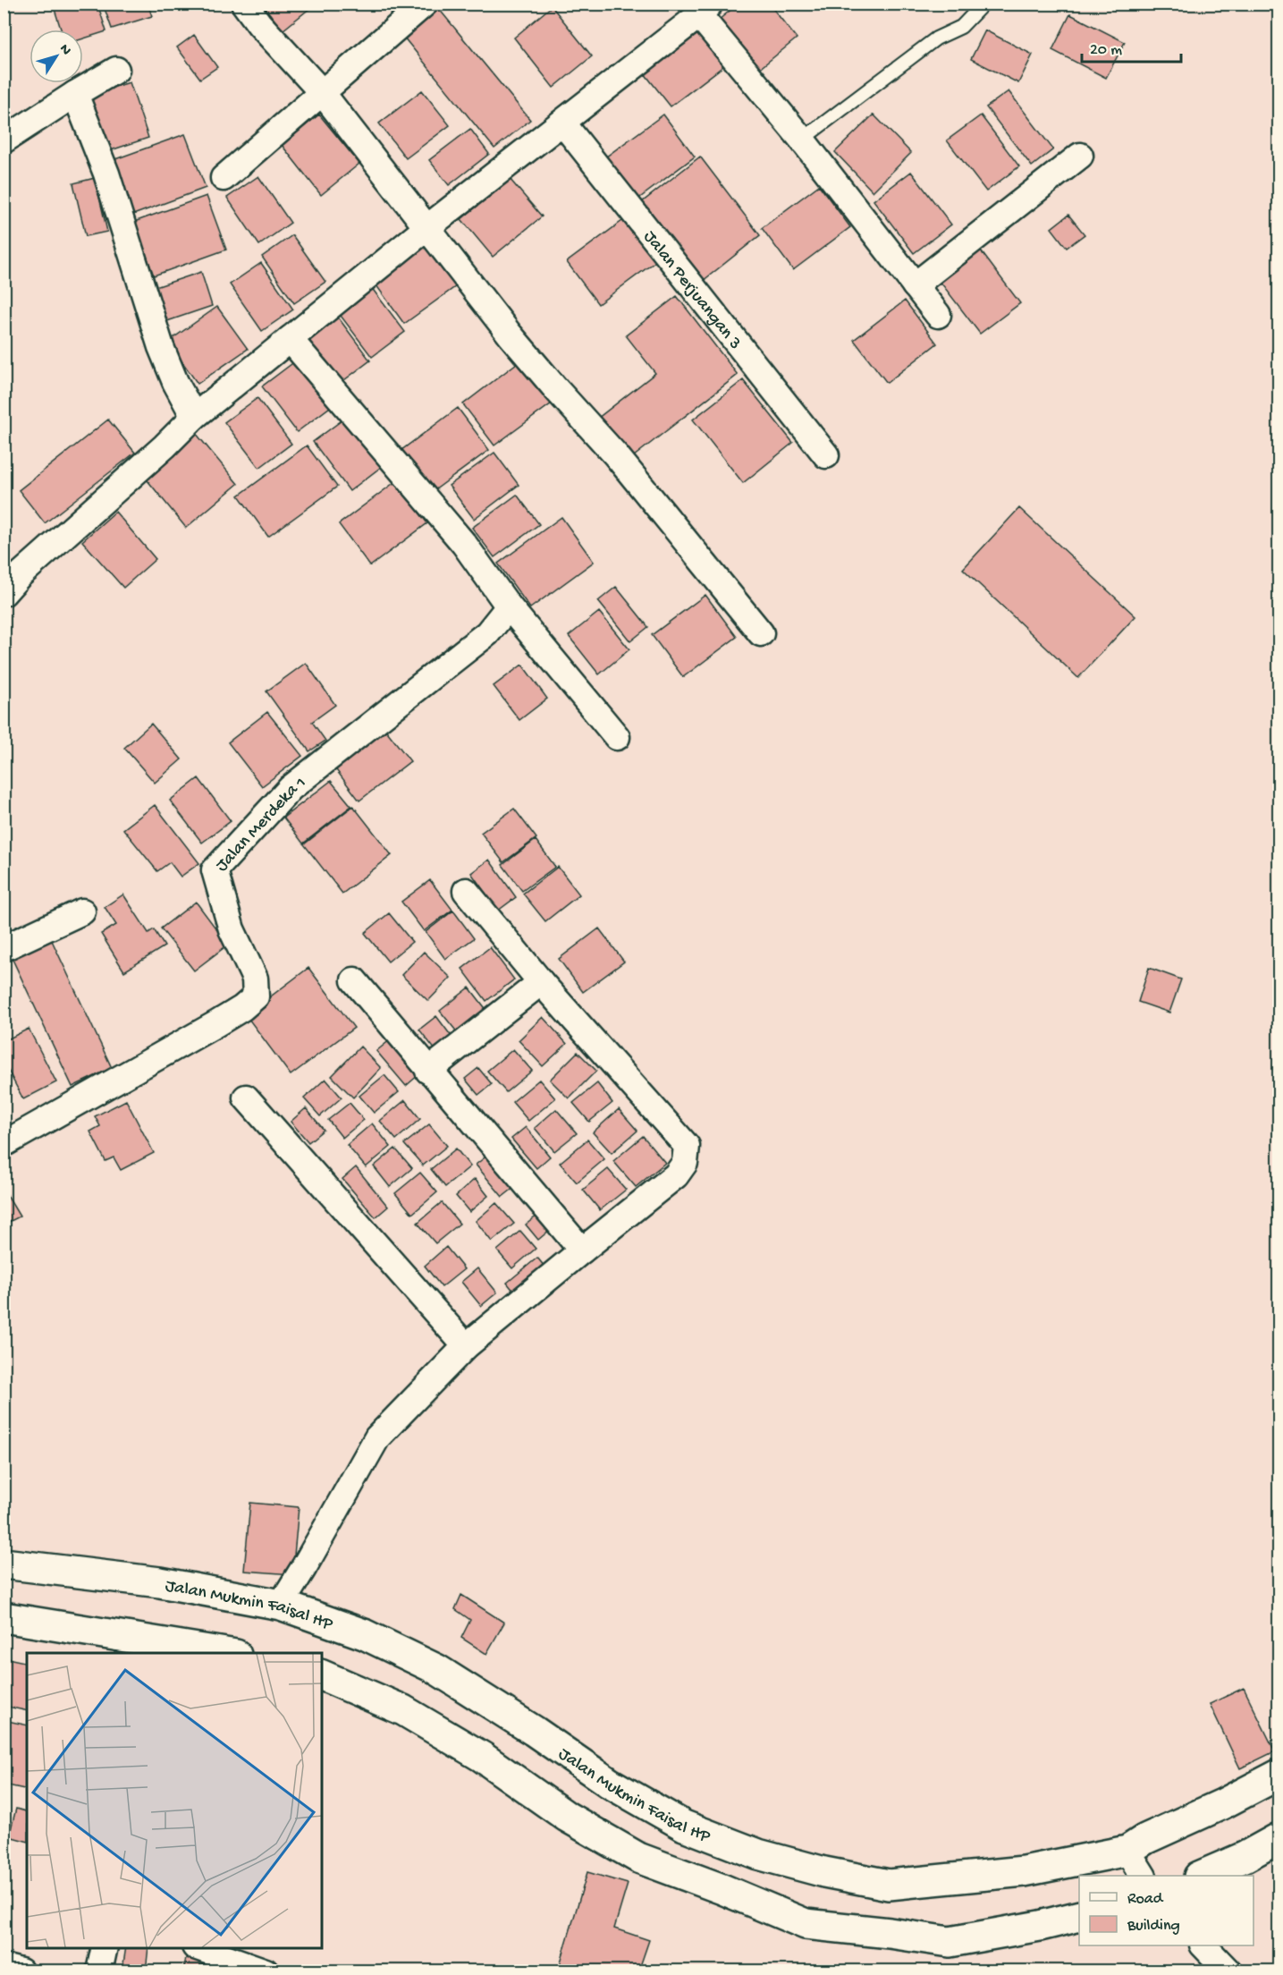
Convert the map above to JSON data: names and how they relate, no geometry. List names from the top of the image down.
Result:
{
  "streets": {
    "street": ["Jalan Perjuangan 3", "Jalan Merdeka 1", "Jalan Mukmin Faisal HP"]
  },
  "legend": ["Road", "Building"],
  "scale_bar": "20 m",
  "north": "top right"
}
